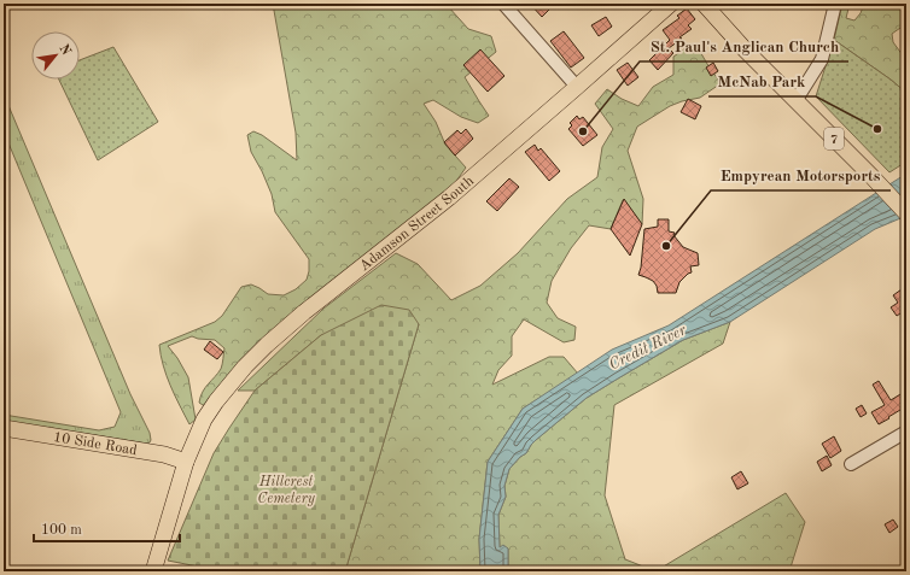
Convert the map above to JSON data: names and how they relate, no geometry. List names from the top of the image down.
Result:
{
  "streets": {
    "main road": ["7", "Adamson Street South", "10 Side Road"]
  },
  "crossings": [
    ["Adamson Street South", "10 Side Road"]
  ],
  "water": ["Credit River"],
  "parks": ["Hillcrest Cemetery"],
  "places": ["McNab Park", "St. Paul's Anglican Church", "Empyrean Motorsports"],
  "scale_bar": "100 m",
  "north": "top right"
}
